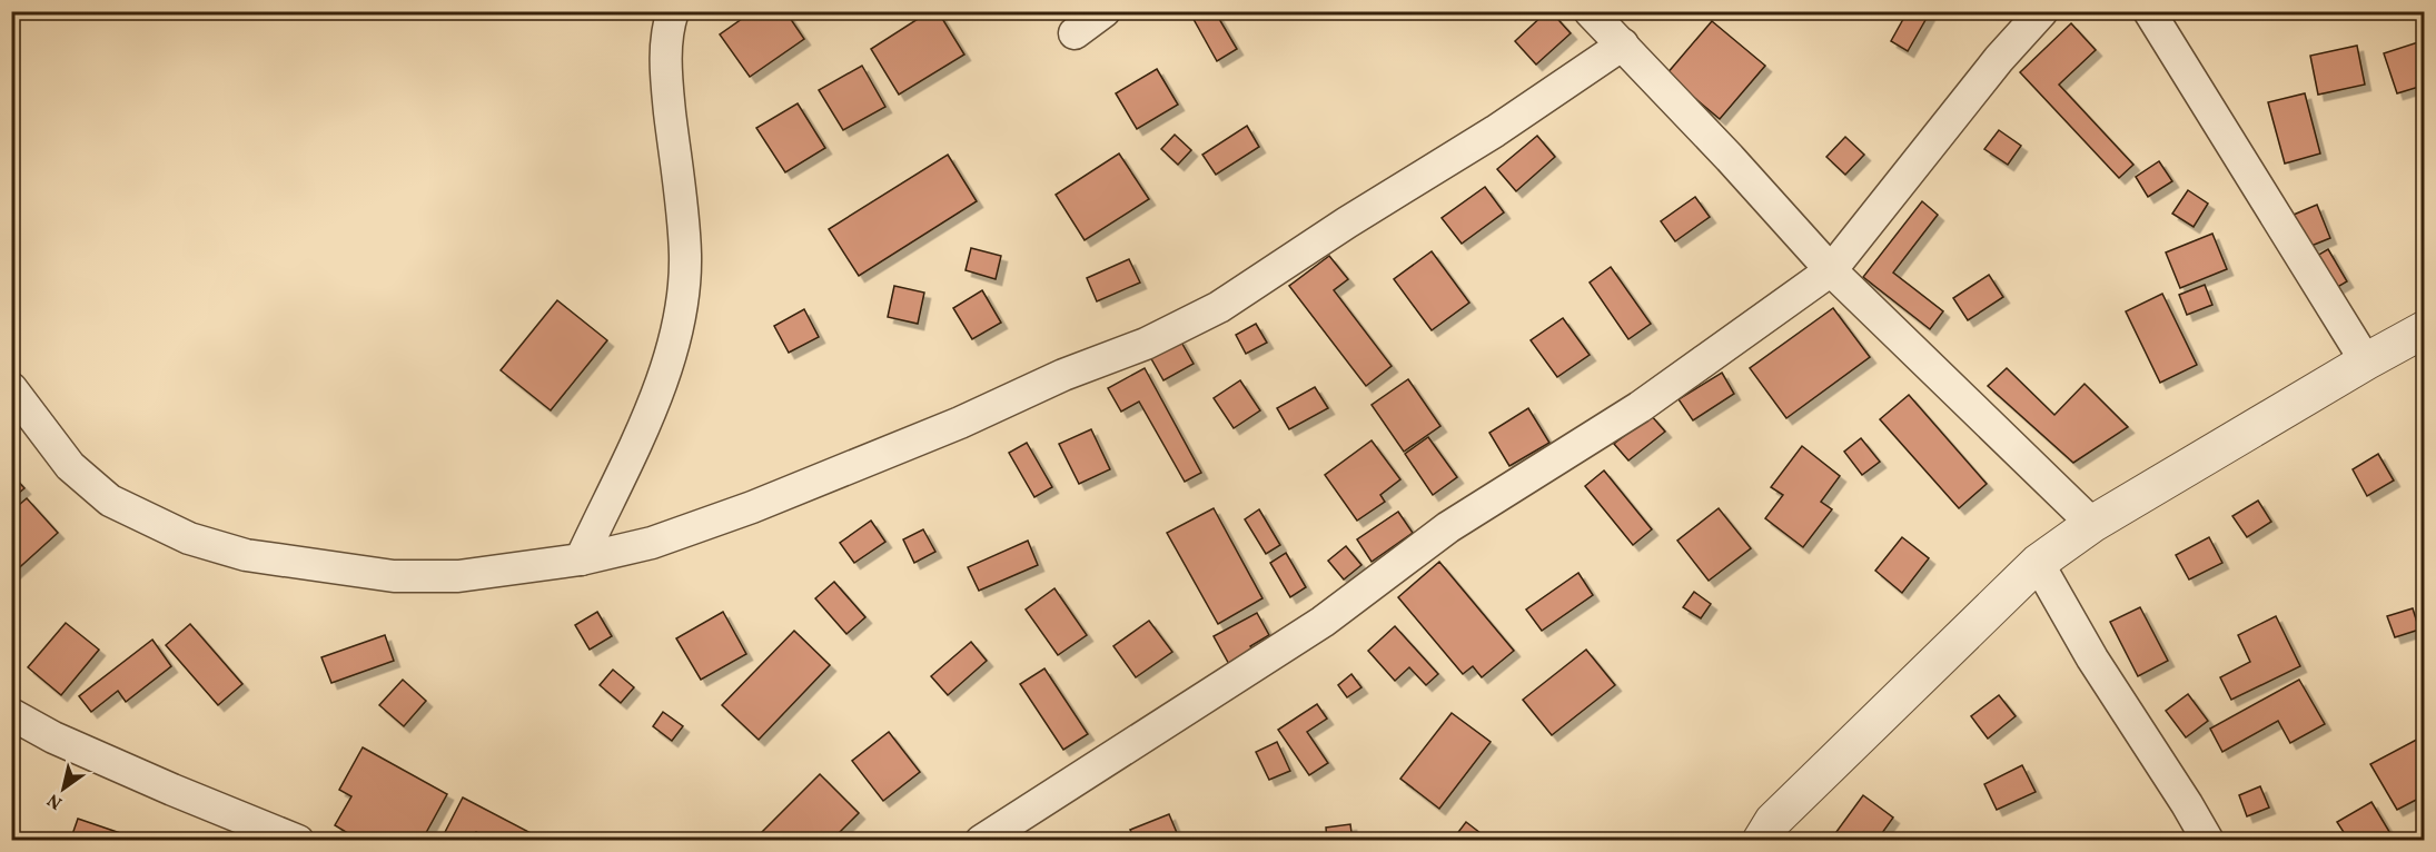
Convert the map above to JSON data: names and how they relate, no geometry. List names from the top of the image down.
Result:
{
  "north": "bottom left"
}
